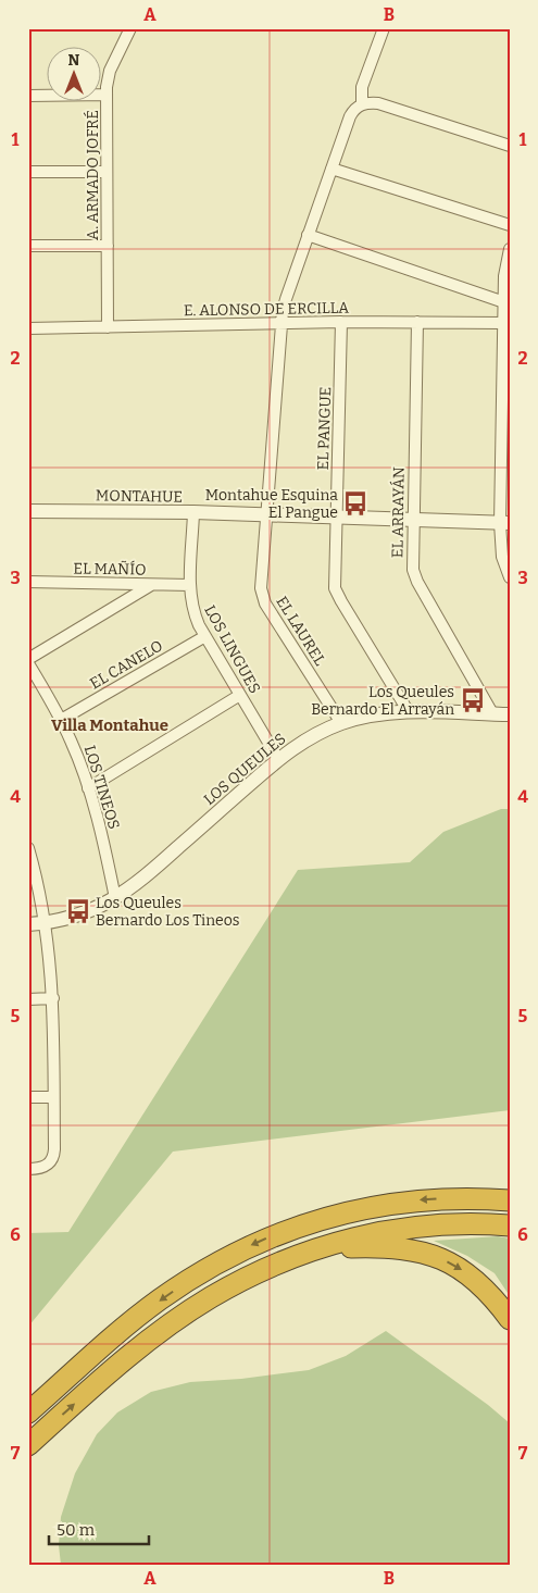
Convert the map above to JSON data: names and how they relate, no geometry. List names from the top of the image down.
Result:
{
  "streets": {
    "street": [
      "A. ARMADO JOFRÉ",
      "E. ALONSO DE ERCILLA",
      "EL PANGUE",
      "MONTAHUE",
      "EL ARRAYÁN",
      "EL MAÑÍO",
      "EL LAUREL",
      "LOS LINGUES",
      "EL CANELO",
      "LOS QUEULES",
      "LOS TINEOS"
    ]
  },
  "crossings": [
    ["A. ARMADO JOFRÉ", "E. ALONSO DE ERCILLA"],
    ["E. ALONSO DE ERCILLA", "EL PANGUE"],
    ["E. ALONSO DE ERCILLA", "EL ARRAYÁN"],
    ["E. ALONSO DE ERCILLA", "EL LAUREL"],
    ["EL PANGUE", "MONTAHUE"],
    ["EL PANGUE", "LOS QUEULES"],
    ["MONTAHUE", "EL ARRAYÁN"],
    ["MONTAHUE", "EL LAUREL"],
    ["MONTAHUE", "LOS LINGUES"],
    ["EL ARRAYÁN", "LOS QUEULES"],
    ["EL MAÑÍO", "LOS LINGUES"],
    ["EL LAUREL", "LOS QUEULES"],
    ["LOS LINGUES", "EL CANELO"],
    ["LOS LINGUES", "LOS QUEULES"],
    ["EL CANELO", "LOS TINEOS"],
    ["LOS QUEULES", "LOS TINEOS"]
  ],
  "districts": ["Villa Montahue"],
  "places": {
    "bus stop": ["Montahue Esquina El Pangue", "Los Queules Bernardo El Arrayán", "Los Queules Bernardo Los Tineos"]
  },
  "scale_bar": "50 m",
  "north": "top",
  "grid": {
    "columns": ["A", "B"],
    "rows": [
      "1",
      "2",
      "3",
      "4",
      "5",
      "6",
      "7"
    ]
  }
}
